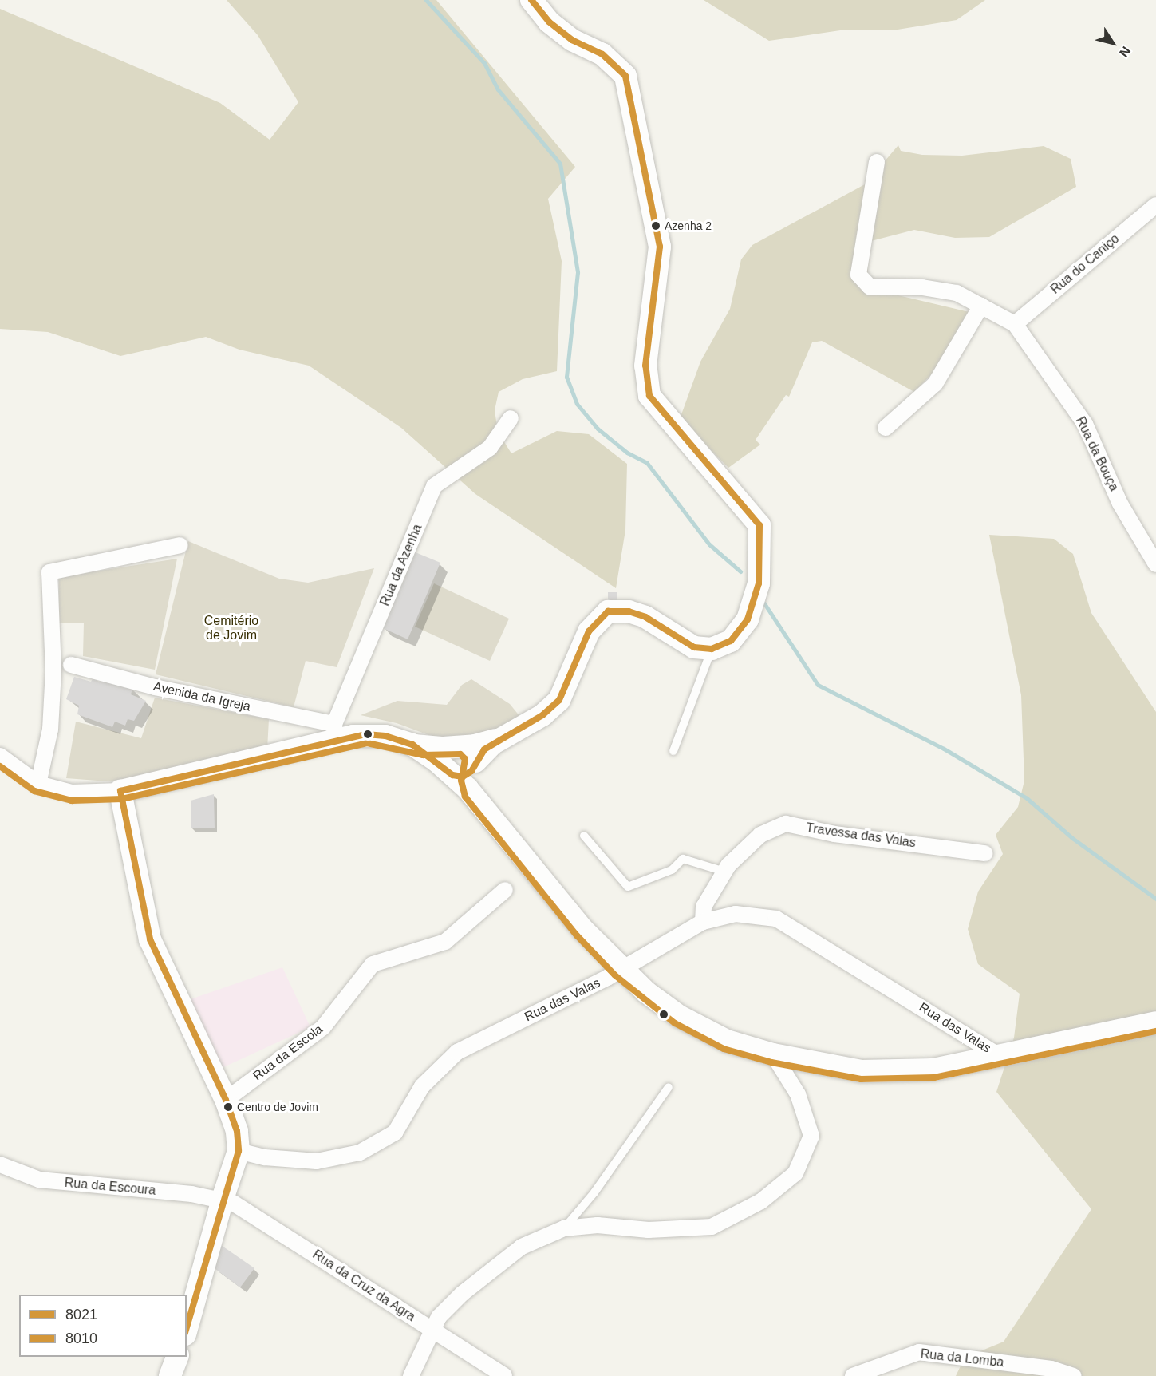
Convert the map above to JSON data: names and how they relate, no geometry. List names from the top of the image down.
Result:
{
  "streets": {
    "street": [
      "Rua do Caniço",
      "Rua da Bouça",
      "Rua da Azenha",
      "Avenida da Igreja",
      "Travessa das Valas",
      "Rua das Valas",
      "Rua da Escola",
      "Rua da Escoura",
      "Rua da Cruz da Agra",
      "Rua da Lomba"
    ]
  },
  "crossings": [
    ["Rua do Caniço", "Rua da Bouça"],
    ["Rua da Azenha", "Avenida da Igreja"],
    ["Travessa das Valas", "Rua das Valas"],
    ["Rua da Escoura", "Rua da Cruz da Agra"]
  ],
  "parks": ["Cemitério de Jovim"],
  "places": ["Azenha 2", "Centro de Jovim"],
  "lines": ["transit line 8021", "transit line 8010"],
  "legend": ["8021", "8010"],
  "north": "bottom right"
}
